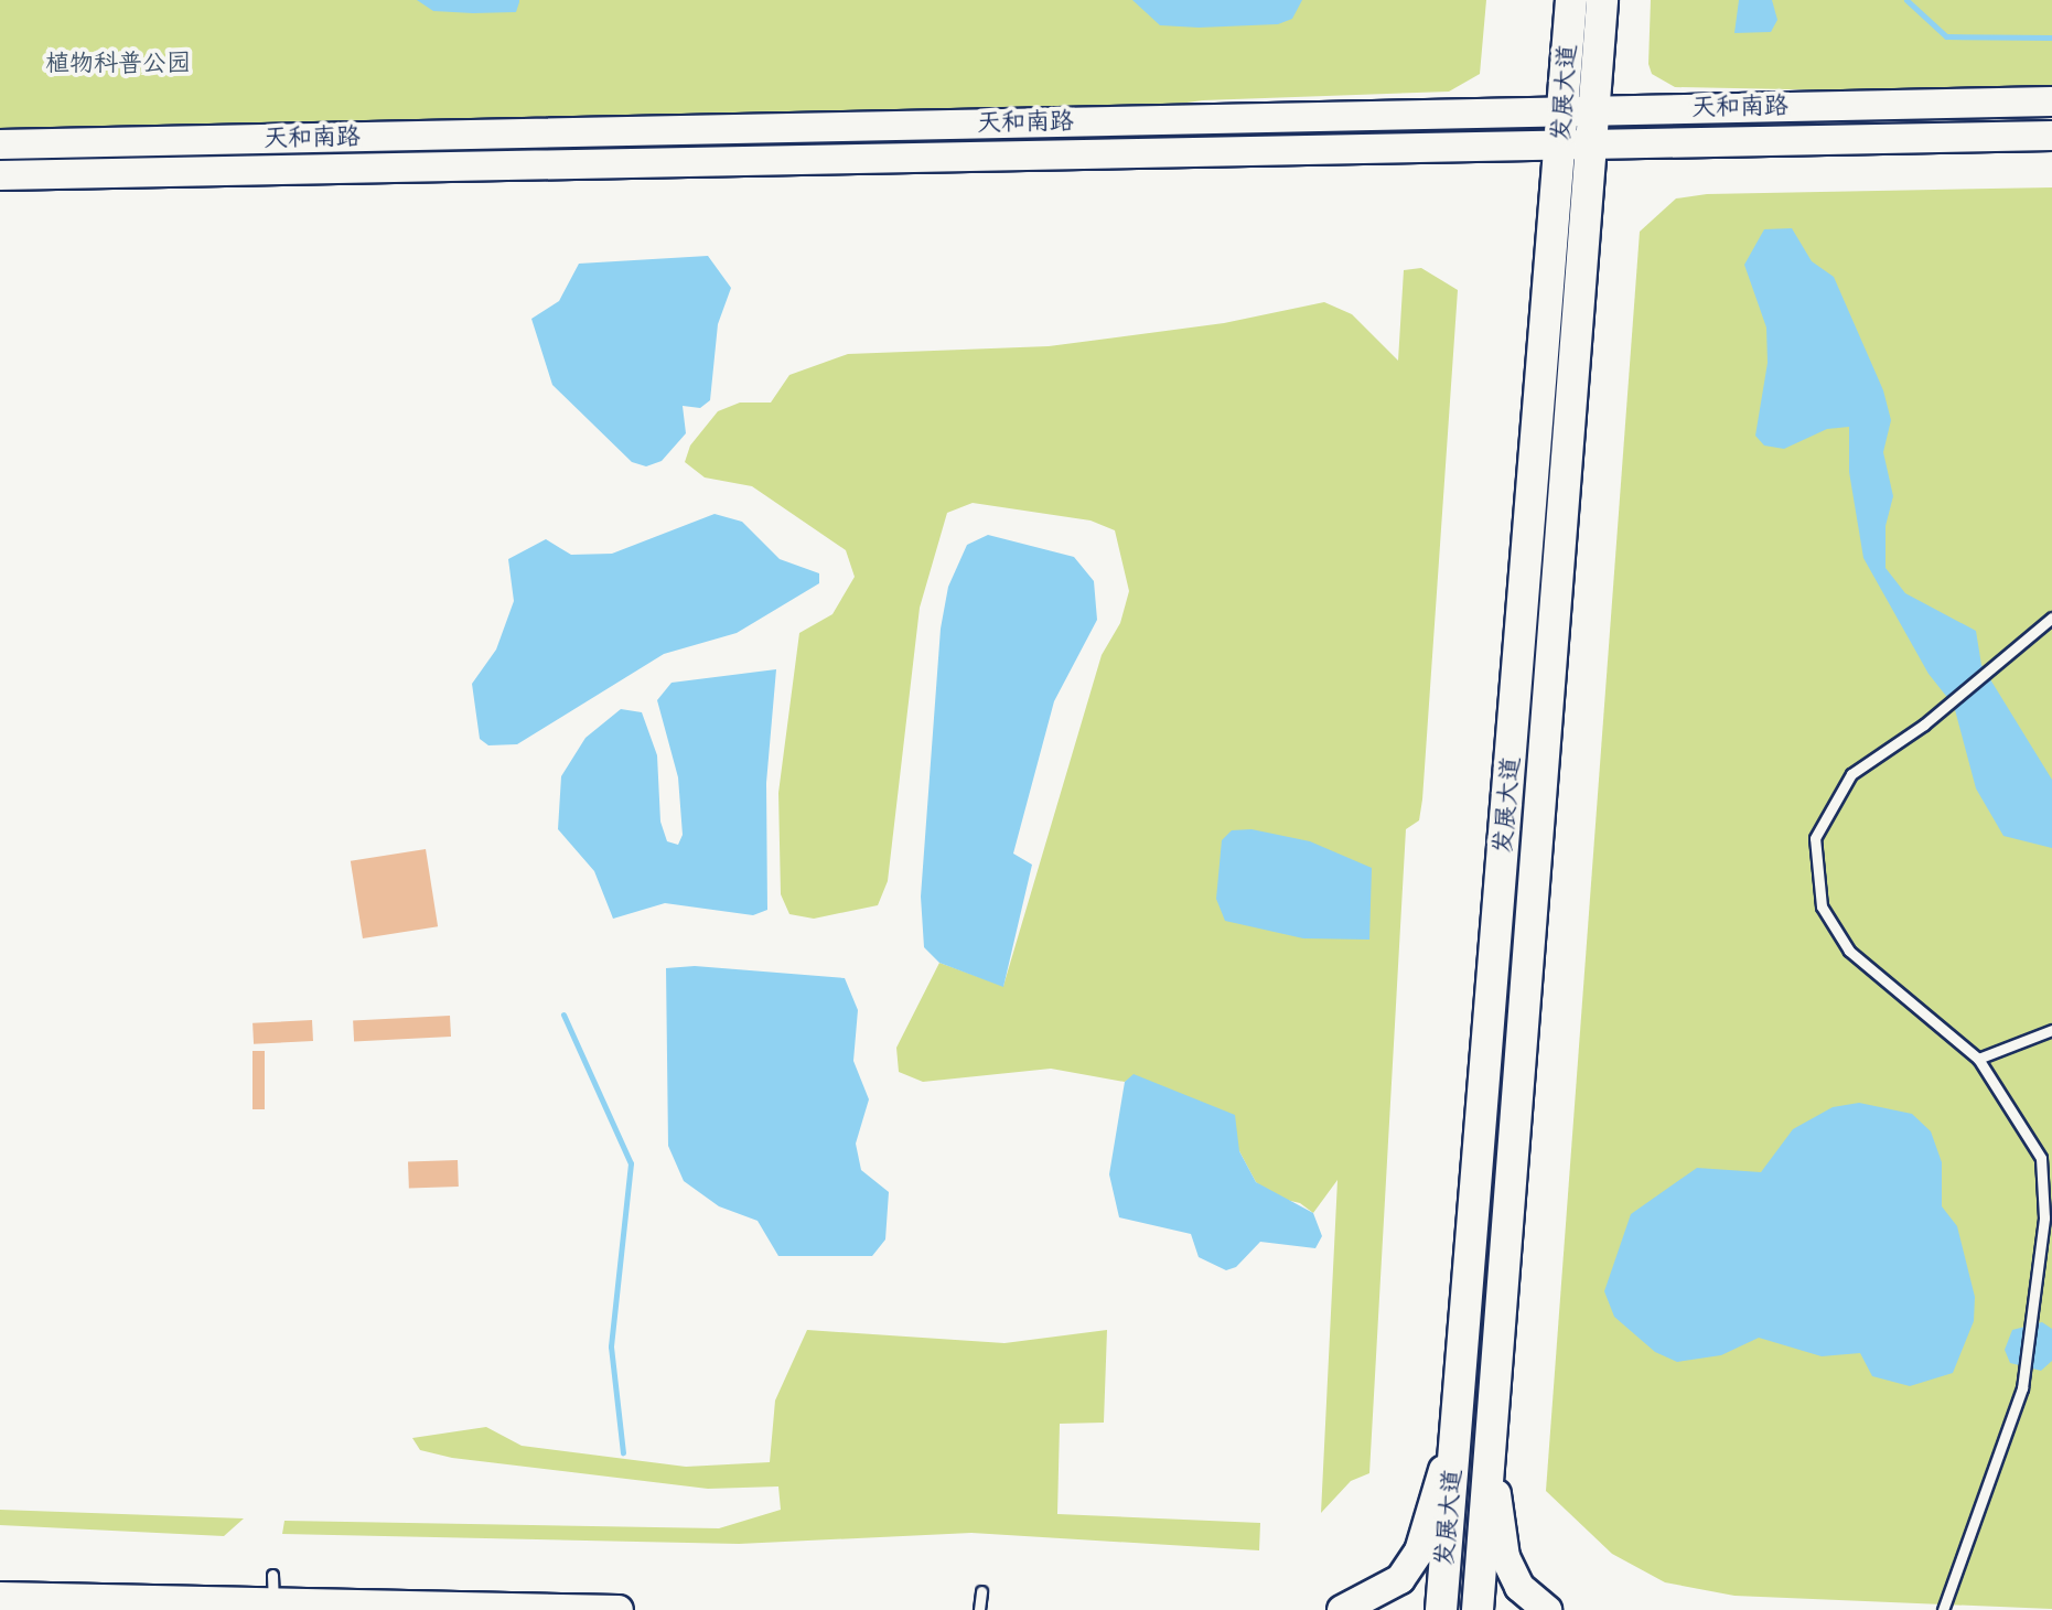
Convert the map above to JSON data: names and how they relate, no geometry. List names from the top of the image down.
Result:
{
  "streets": {
    "main road": ["发展大道"],
    "street": ["天和南路"]
  },
  "crossings": [
    ["发展大道", "天和南路"]
  ],
  "parks": ["植物科普公园"]
}
